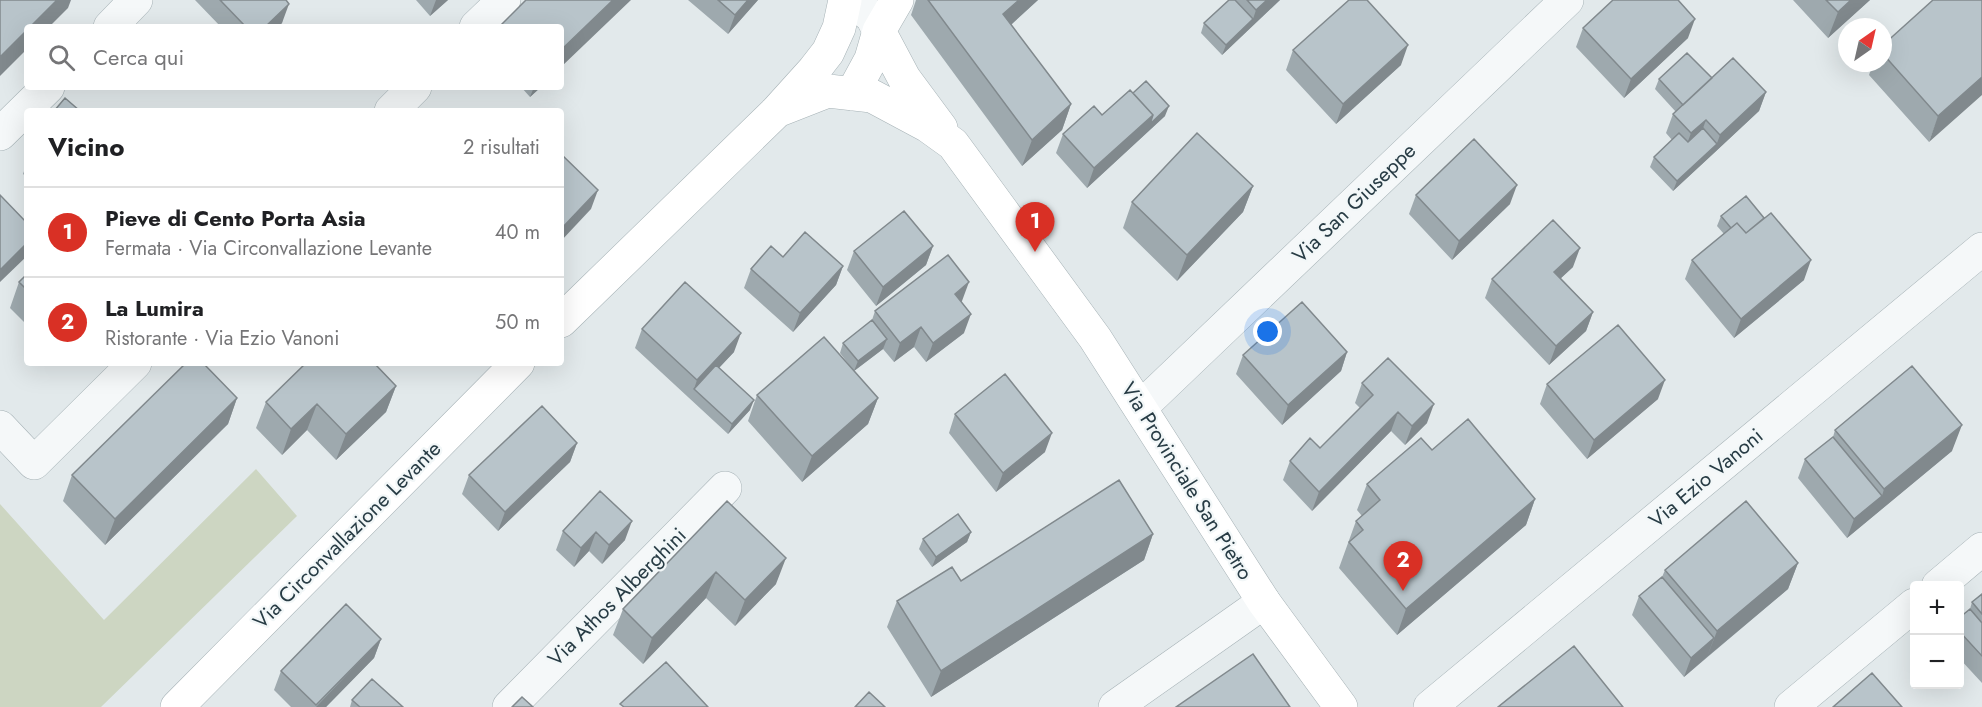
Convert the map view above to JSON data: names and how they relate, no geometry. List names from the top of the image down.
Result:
{
  "streets": {
    "main road": ["Via Provinciale San Pietro", "Via Circonvallazione Levante"],
    "street": ["Via San Giuseppe", "Via Ezio Vanoni", "Via Athos Alberghini"]
  },
  "crossings": [
    ["Via San Giuseppe", "Via Provinciale San Pietro"]
  ],
  "north": "top right",
  "page": {
    "search": "Cerca qui",
    "heading": ["Vicino", "2 risultati"],
    "list": [
      {
        "mark": "1",
        "name": "Pieve di Cento Porta Asia",
        "note": "Fermata · Via Circonvallazione Levante",
        "value": "40 m"
      },
      {
        "mark": "2",
        "name": "La Lumira",
        "note": "Ristorante · Via Ezio Vanoni",
        "value": "50 m"
      }
    ],
    "pins": ["1", "2"],
    "map_buttons": ["+", "−"]
  }
}
